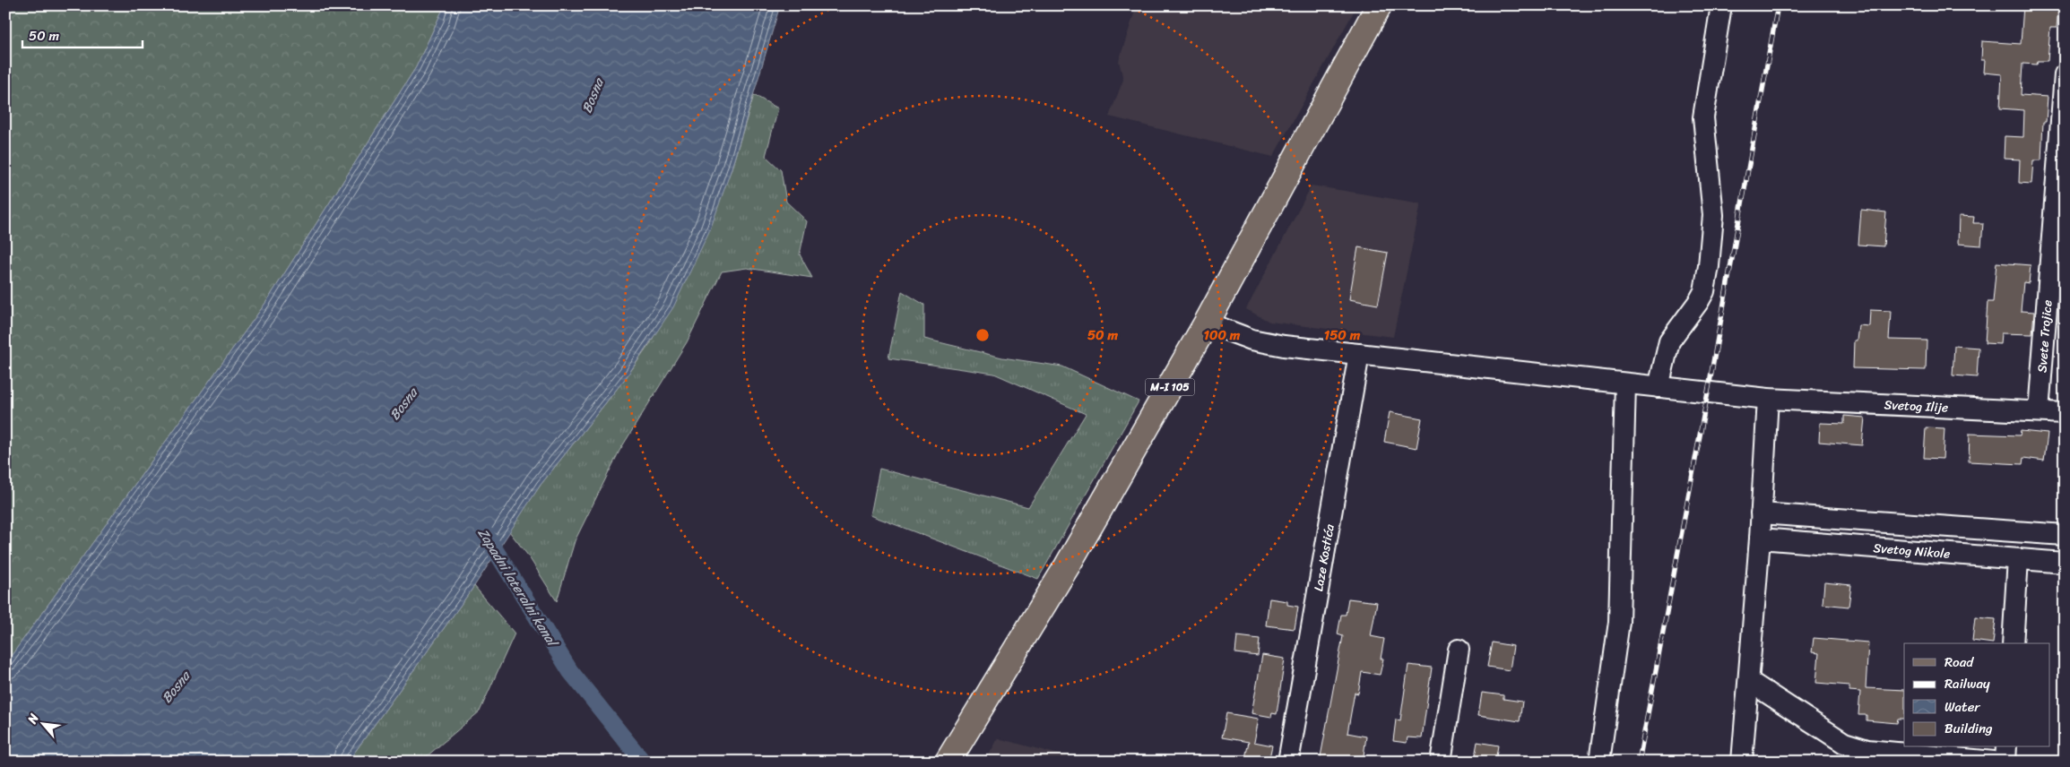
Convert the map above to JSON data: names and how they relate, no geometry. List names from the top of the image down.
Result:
{
  "streets": {
    "main road": ["M-I 105"],
    "street": [
      "Svete Trojice",
      "Svetog Ilije",
      "Svetog Nikole",
      "Laze Kostića"
    ]
  },
  "crossings": [
    ["Svete Trojice", "Svetog Ilije"],
    ["M-I 105", "Svetog Ilije"],
    ["Svetog Ilije", "Laze Kostića"]
  ],
  "water": ["Bosna", "Zapadni lateralni kanal"],
  "legend": [
    "Road",
    "Railway",
    "Water",
    "Building"
  ],
  "scale_bar": "50 m",
  "north": "top left",
  "rings": ["50 m", "100 m", "150 m"]
}
